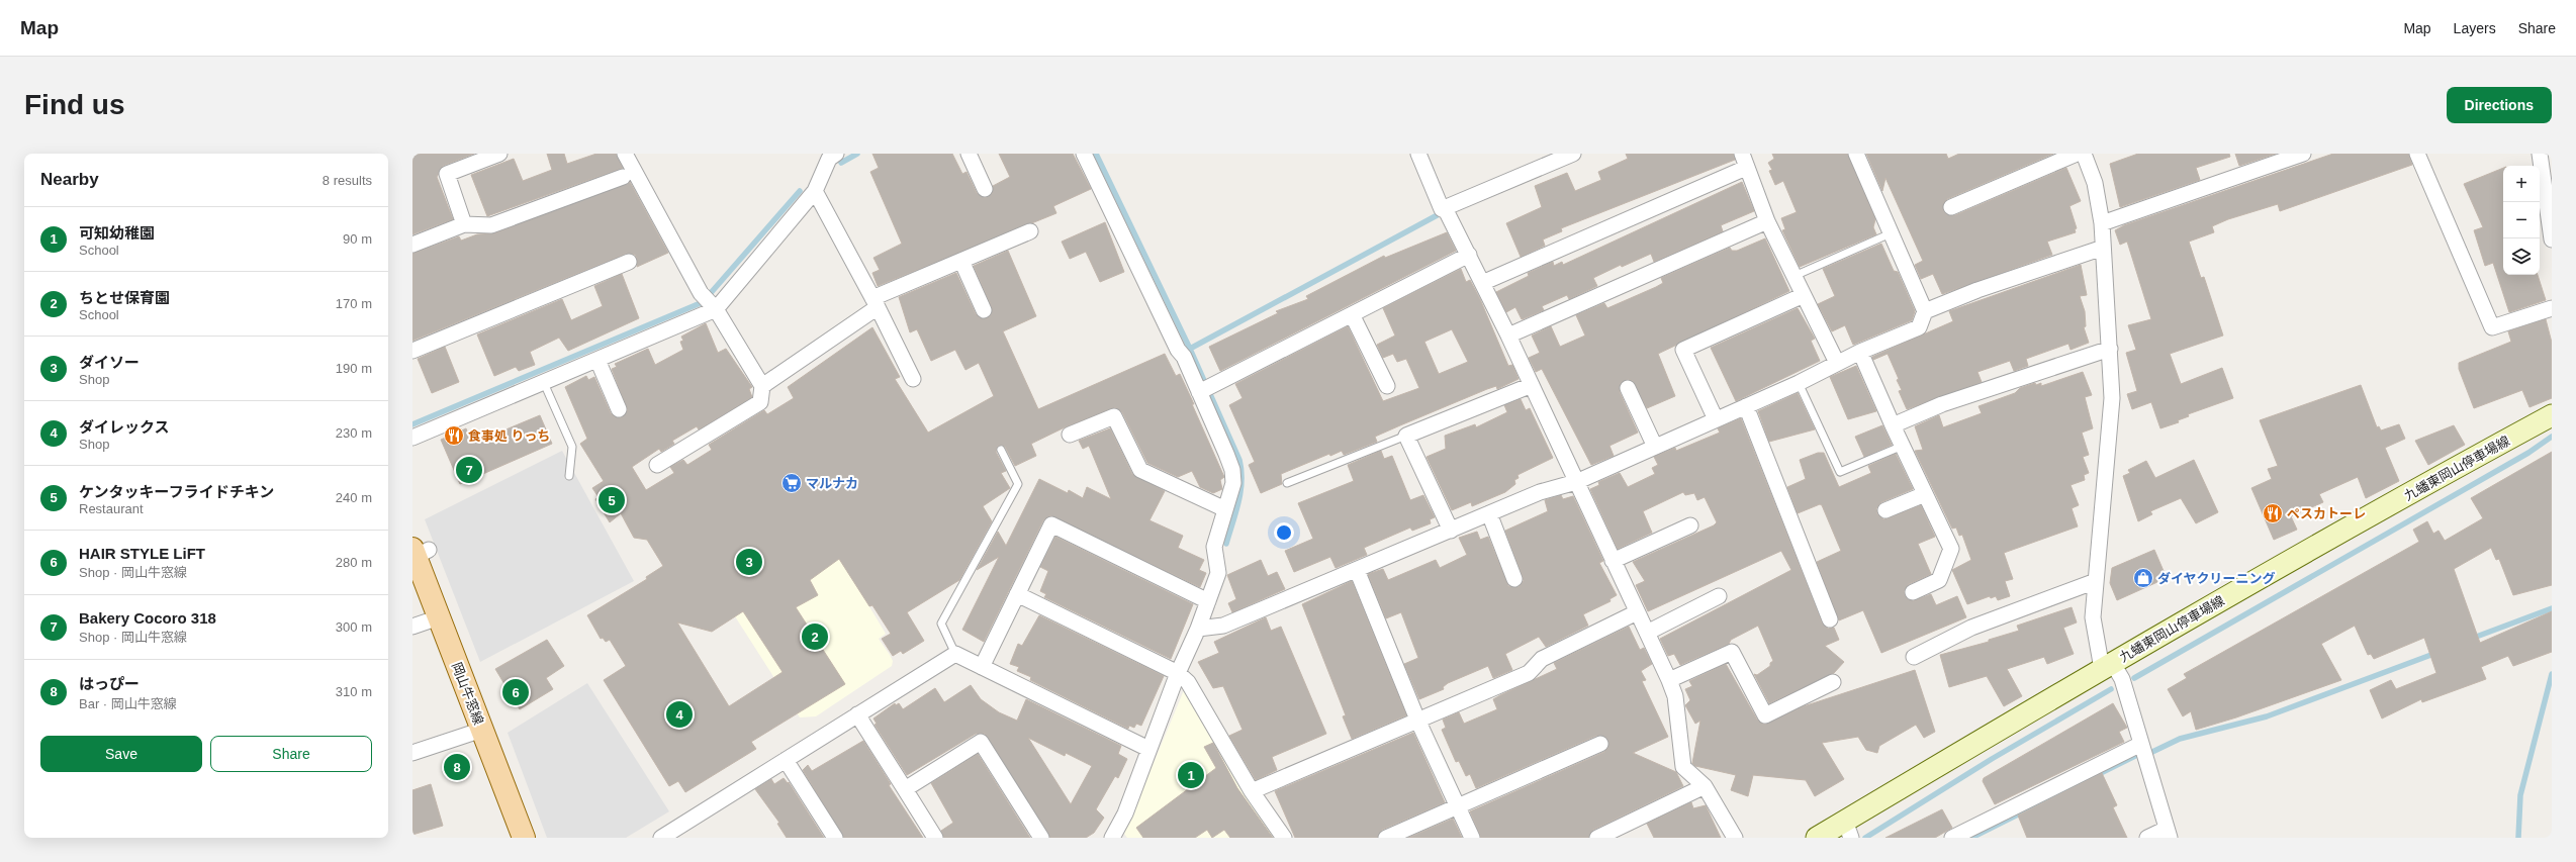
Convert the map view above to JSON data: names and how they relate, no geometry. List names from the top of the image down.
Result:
{
  "streets": {
    "main road": ["九蟠東岡山停車場線", "岡山牛窓線"]
  },
  "places": {
    "restaurant": ["食事処 りっち", "ペスカトーレ"],
    "supermarket": ["マルナカ"],
    "shop": ["ダイヤクリーニング"]
  },
  "page": {
    "header": "Map",
    "nav": ["Map", "Layers", "Share"],
    "buttons": [
      "Directions",
      ["Save", "Share"]
    ],
    "title": "Find us",
    "heading": ["Nearby", "8 results"],
    "map_buttons": ["+", "−"],
    "list": [
      {
        "mark": "1",
        "name": "可知幼稚園",
        "note": "School",
        "value": "90 m"
      },
      {
        "mark": "2",
        "name": "ちとせ保育園",
        "note": "School",
        "value": "170 m"
      },
      {
        "mark": "3",
        "name": "ダイソー",
        "note": "Shop",
        "value": "190 m"
      },
      {
        "mark": "4",
        "name": "ダイレックス",
        "note": "Shop",
        "value": "230 m"
      },
      {
        "mark": "5",
        "name": "ケンタッキーフライドチキン",
        "note": "Restaurant",
        "value": "240 m"
      },
      {
        "mark": "6",
        "name": "HAIR STYLE LiFT",
        "note": "Shop · 岡山牛窓線",
        "value": "280 m"
      },
      {
        "mark": "7",
        "name": "Bakery Cocoro 318",
        "note": "Shop · 岡山牛窓線",
        "value": "300 m"
      },
      {
        "mark": "8",
        "name": "はっぴー",
        "note": "Bar · 岡山牛窓線",
        "value": "310 m"
      }
    ],
    "pins": [
      "7",
      "5",
      "3",
      "2",
      "6",
      "4",
      "8",
      "1"
    ]
  }
}
